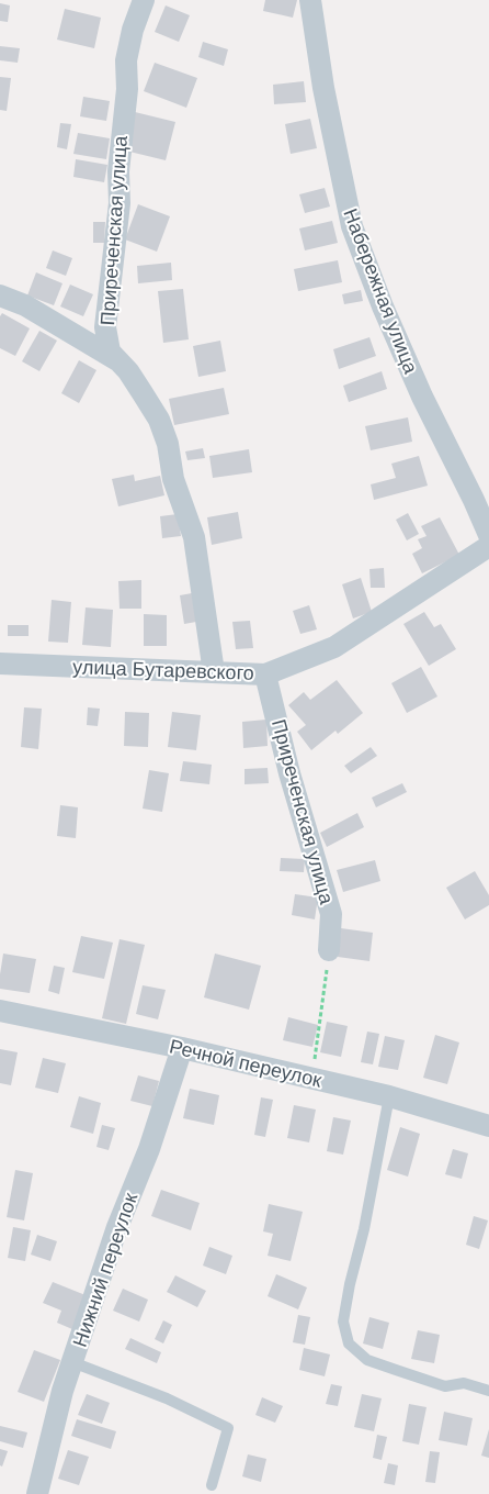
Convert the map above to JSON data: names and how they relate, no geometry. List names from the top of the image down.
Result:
{
  "streets": {
    "street": [
      "Приреченская улица",
      "Набережная улица",
      "улица Бутаревского",
      "Речной переулок",
      "Нижний переулок"
    ]
  },
  "crossings": [
    ["Приреченская улица", "улица Бутаревского"],
    ["Речной переулок", "Нижний переулок"]
  ]
}
